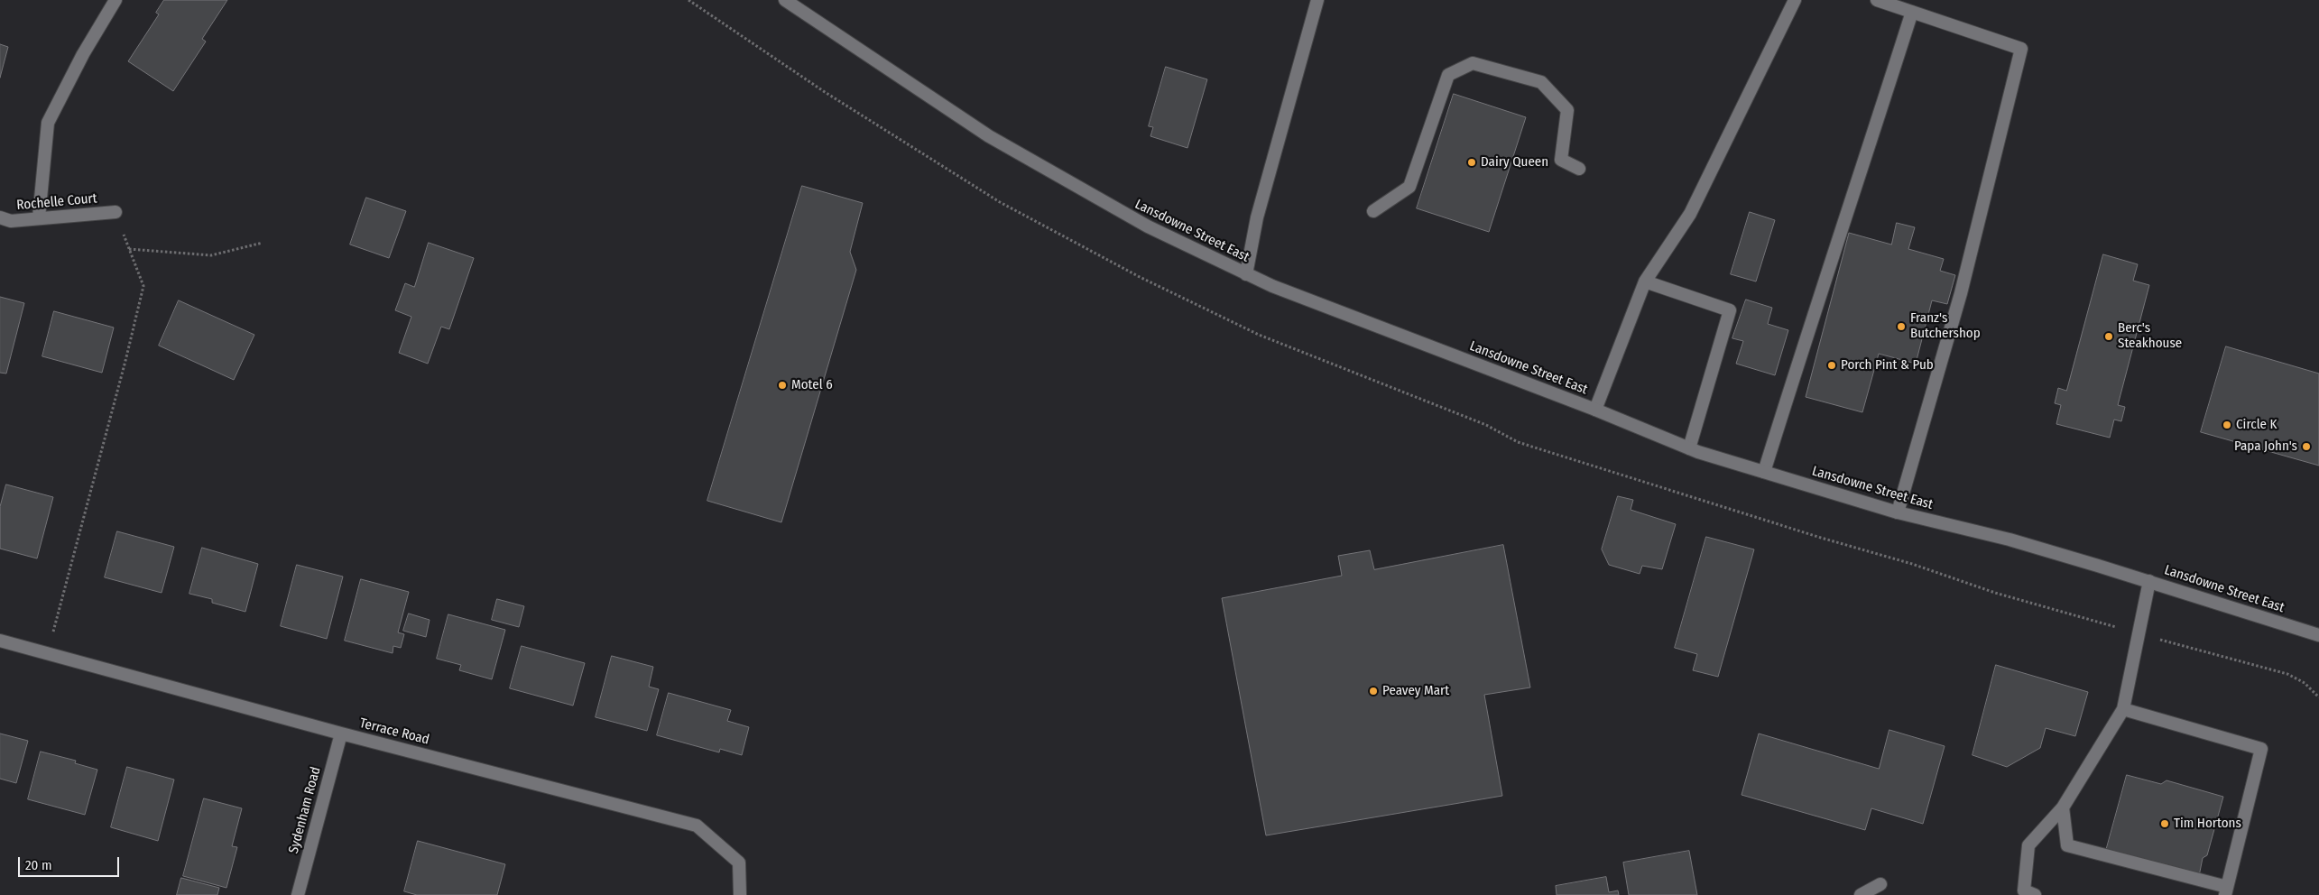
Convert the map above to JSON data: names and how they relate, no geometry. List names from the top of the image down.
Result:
{
  "streets": {
    "main road": [
      "Rochelle Court",
      "Lansdowne Street East",
      "Terrace Road",
      "Sydenham Road"
    ]
  },
  "crossings": [
    ["Terrace Road", "Sydenham Road"]
  ],
  "places": [
    "Dairy Queen",
    "Franz's Butchershop",
    "Berc's Steakhouse",
    "Porch Pint & Pub",
    "Motel 6",
    "Circle K",
    "Papa John's",
    "Peavey Mart",
    "Tim Hortons"
  ],
  "scale_bar": "20 m"
}
